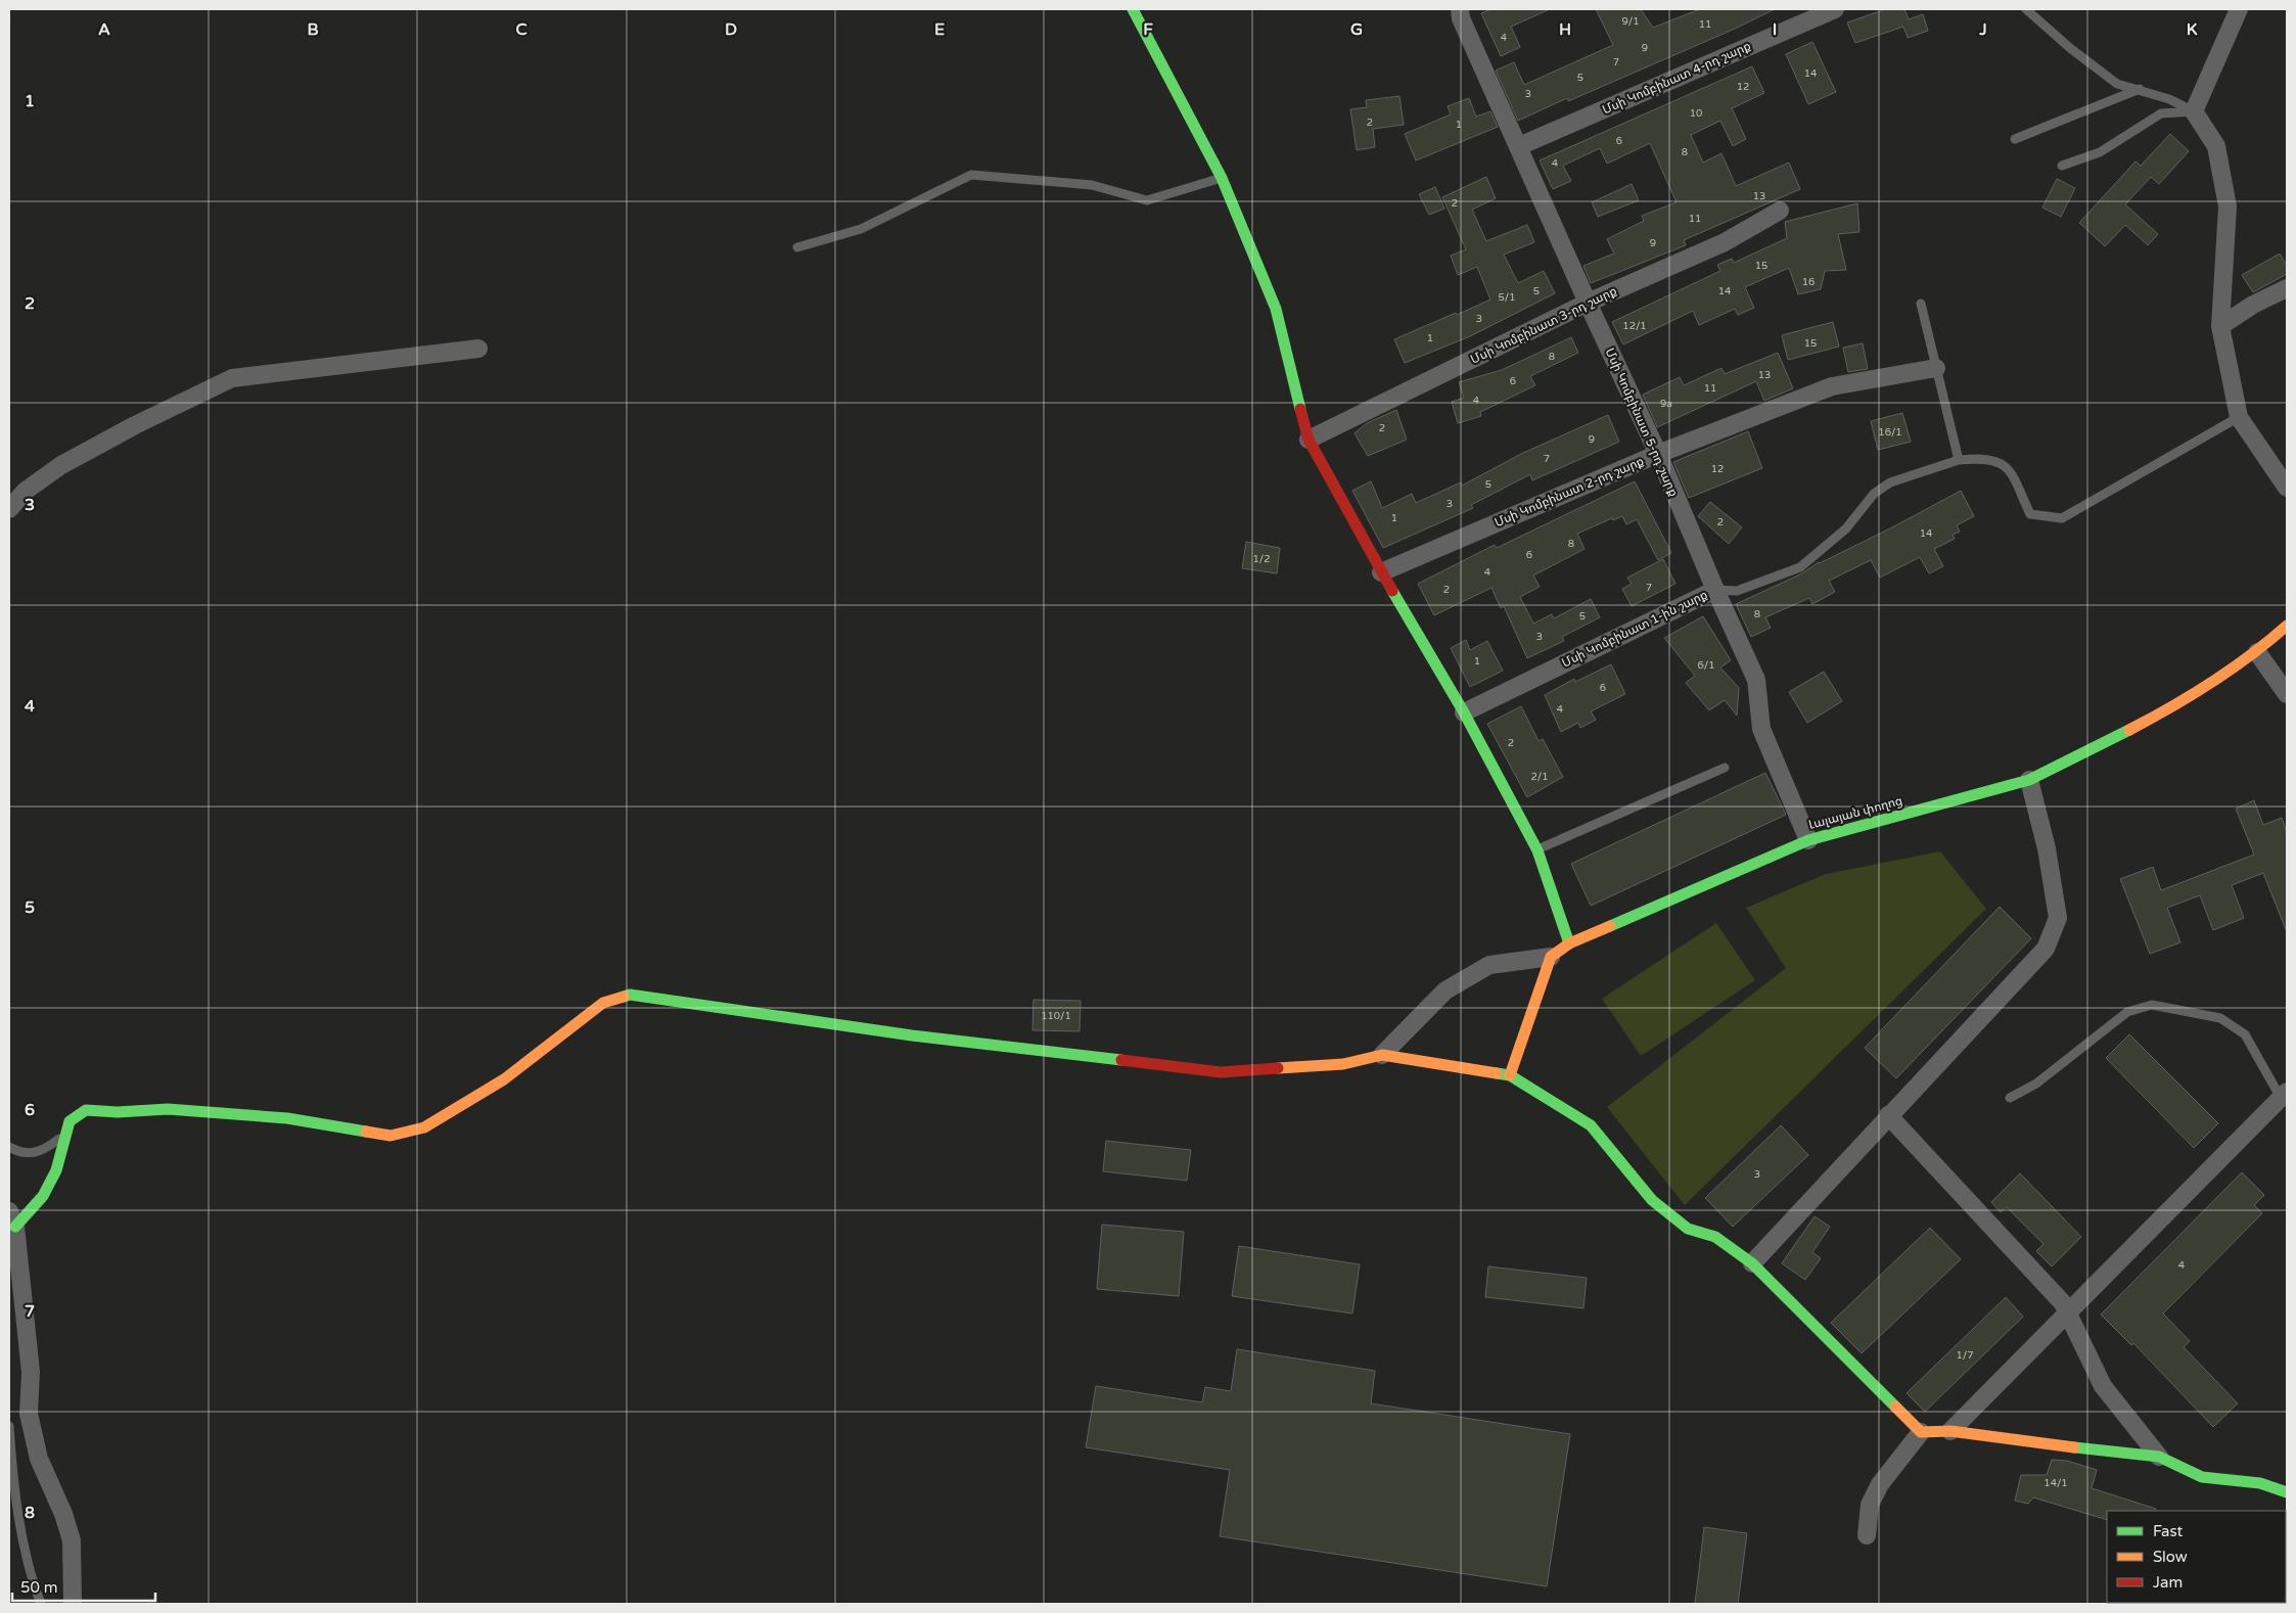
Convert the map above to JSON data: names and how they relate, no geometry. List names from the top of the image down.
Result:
{
  "streets": {
    "street": [
      "Մսի Կոմբինատ 4-րդ շարք",
      "Մսի Կոմբինատ 3-րդ շարք",
      "Մսի Կոմբինատ 5-րդ շարք",
      "Մսի Կոմբինատ 2-րդ շարք",
      "Մսի Կոմբինատ 1-ին շարք",
      "Լալայան փողոց"
    ]
  },
  "crossings": [
    ["Մսի Կոմբինատ 4-րդ շարք", "Մսի Կոմբինատ 5-րդ շարք"],
    ["Մսի Կոմբինատ 3-րդ շարք", "Մսի Կոմբինատ 5-րդ շարք"],
    ["Մսի Կոմբինատ 5-րդ շարք", "Մսի Կոմբինատ 2-րդ շարք"],
    ["Մսի Կոմբինատ 5-րդ շարք", "Մսի Կոմբինատ 1-ին շարք"],
    ["Մսի Կոմբինատ 5-րդ շարք", "Լալայան փողոց"]
  ],
  "house_numbers": [
    "9/1",
    "11",
    "4",
    "9",
    "7",
    "14",
    "5",
    "12",
    "3",
    "10",
    "2",
    "1",
    "6",
    "8",
    "4",
    "13",
    "2",
    "11",
    "9",
    "15",
    "16",
    "5",
    "14",
    "5/1",
    "3",
    "12/1",
    "1",
    "15",
    "8",
    "13",
    "6",
    "11",
    "4",
    "9a",
    "2",
    "16/1",
    "9",
    "7",
    "12",
    "5",
    "3",
    "1",
    "2",
    "14",
    "8",
    "6",
    "1/2",
    "4",
    "7",
    "2",
    "8",
    "5",
    "3",
    "1",
    "6/1",
    "6",
    "4",
    "2",
    "2/1",
    "110/1",
    "3",
    "4",
    "1/7",
    "14/1"
  ],
  "legend": ["Fast", "Slow", "Jam"],
  "scale_bar": "50 m",
  "grid": {
    "columns": [
      "A",
      "B",
      "C",
      "D",
      "E",
      "F",
      "G",
      "H",
      "I",
      "J",
      "K"
    ],
    "rows": [
      "1",
      "2",
      "3",
      "4",
      "5",
      "6",
      "7",
      "8"
    ]
  }
}
